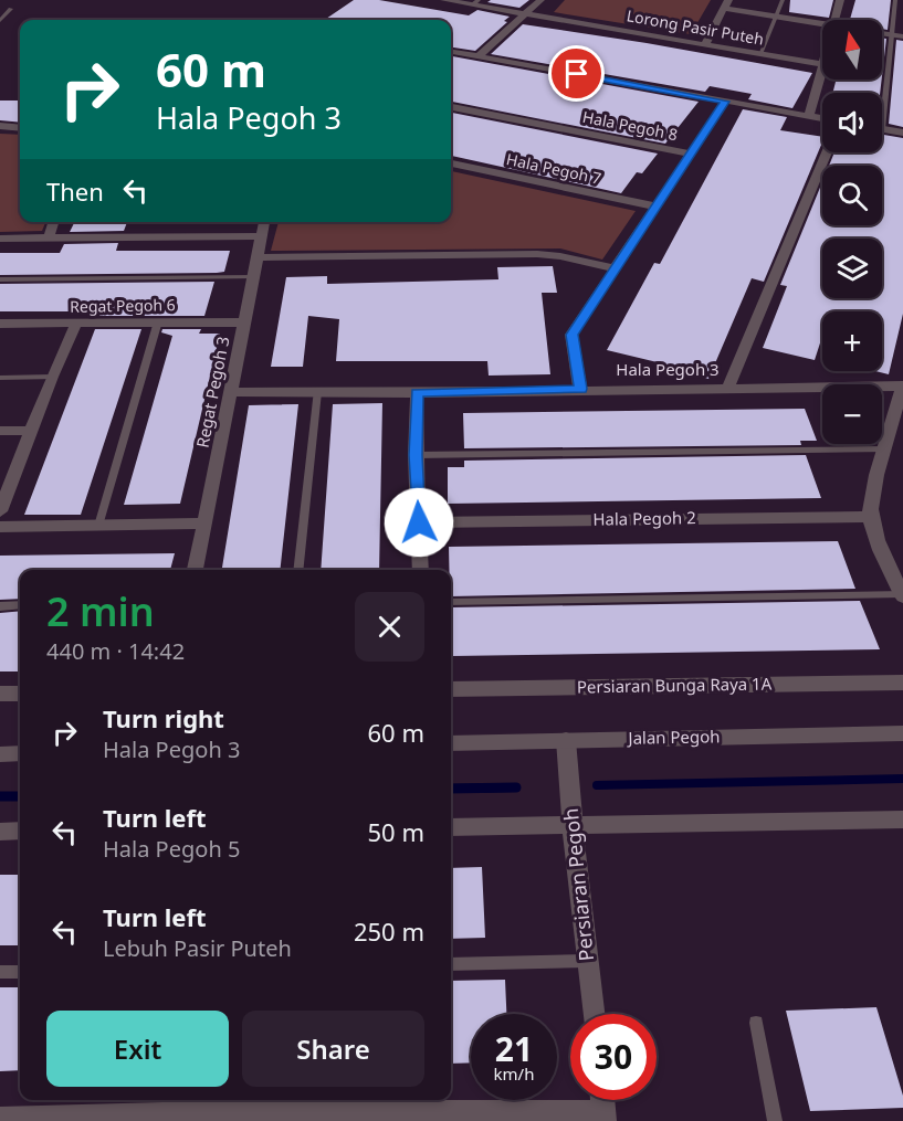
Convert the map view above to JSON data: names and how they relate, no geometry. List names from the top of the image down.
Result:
{
  "streets": {
    "street": [
      "Lorong Pasir Puteh",
      "Hala Pegoh 8",
      "Hala Pegoh 7",
      "Regat Pegoh 6",
      "Hala Pegoh 3",
      "Regat Pegoh 3",
      "Hala Pegoh 2",
      "Persiaran Bunga Raya 1A",
      "Jalan Pegoh",
      "Persiaran Pegoh"
    ]
  },
  "crossings": [
    ["Regat Pegoh 6", "Regat Pegoh 3"],
    ["Hala Pegoh 3", "Regat Pegoh 3"],
    ["Jalan Pegoh", "Persiaran Pegoh"]
  ],
  "north": "top",
  "page": {
    "map_buttons": ["+", "−"],
    "turn": ["60 m", "Hala Pegoh 3"],
    "then": "Then",
    "heading": ["2 min", "440 m · 14:42"],
    "list": [
      {
        "name": "Turn right",
        "note": "Hala Pegoh 3",
        "value": "60 m"
      },
      {
        "name": "Turn left",
        "note": "Hala Pegoh 5",
        "value": "50 m"
      },
      {
        "name": "Turn left",
        "note": "Lebuh Pasir Puteh",
        "value": "250 m"
      }
    ],
    "buttons": ["Exit", "Share"],
    "speed": "21 km/h",
    "limit": "30"
  }
}
